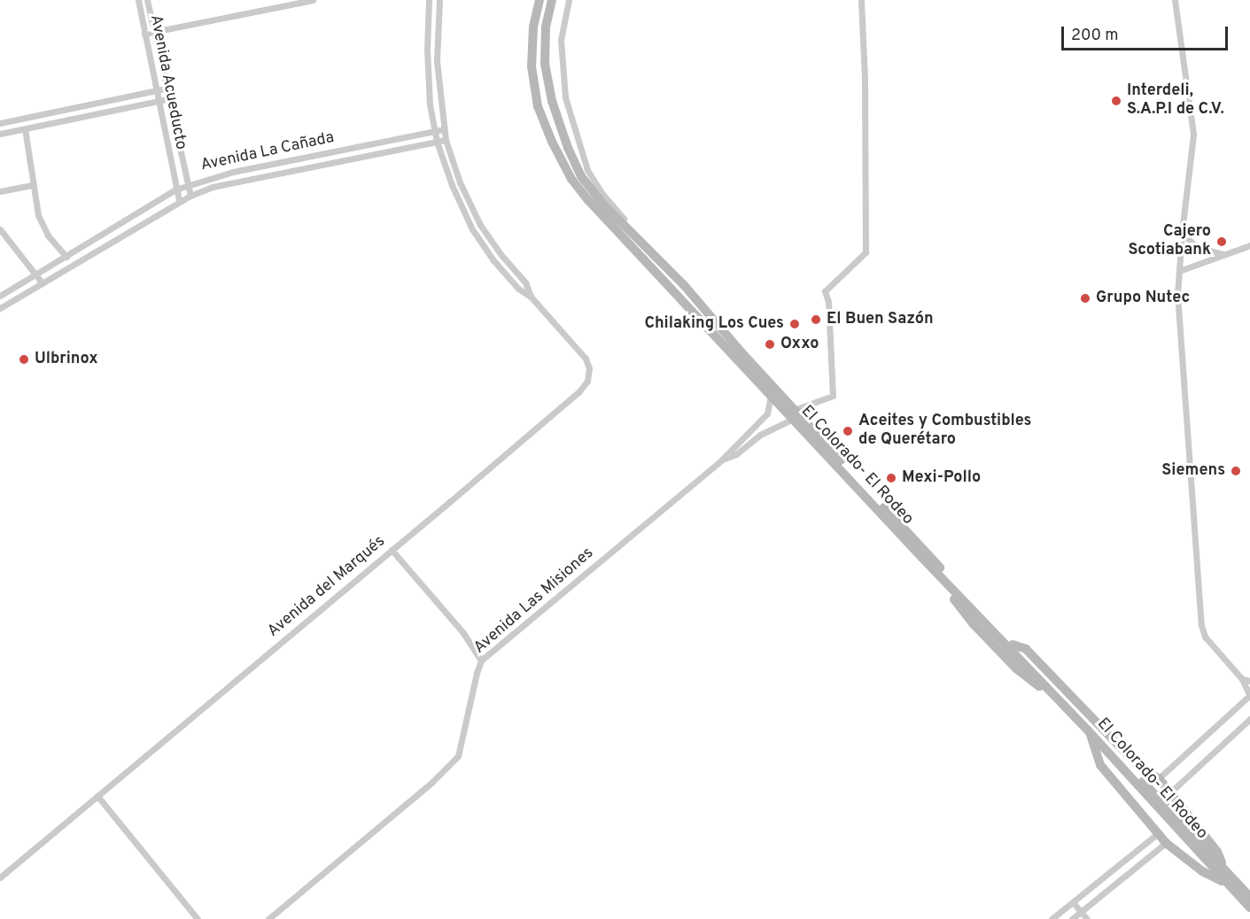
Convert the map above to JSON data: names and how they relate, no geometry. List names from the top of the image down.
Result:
{
  "streets": {
    "main road": ["El Colorado- El Rodeo"],
    "street": [
      "Avenida Acueducto",
      "Avenida La Cañada",
      "Avenida del Marqués",
      "Avenida Las Misiones"
    ]
  },
  "crossings": [
    ["Avenida Acueducto", "Avenida La Cañada"],
    ["Avenida La Cañada", "Avenida del Marqués"],
    ["El Colorado- El Rodeo", "Avenida Las Misiones"]
  ],
  "places": [
    "Interdeli, S.A.P.I de C.V.",
    "Cajero Scotiabank",
    "Grupo Nutec",
    "El Buen Sazón",
    "Chilaking Los Cues",
    "Oxxo",
    "Ulbrinox",
    "Aceites y Combustibles de Querétaro",
    "Siemens",
    "Mexi-Pollo"
  ],
  "scale_bar": "200 m"
}
